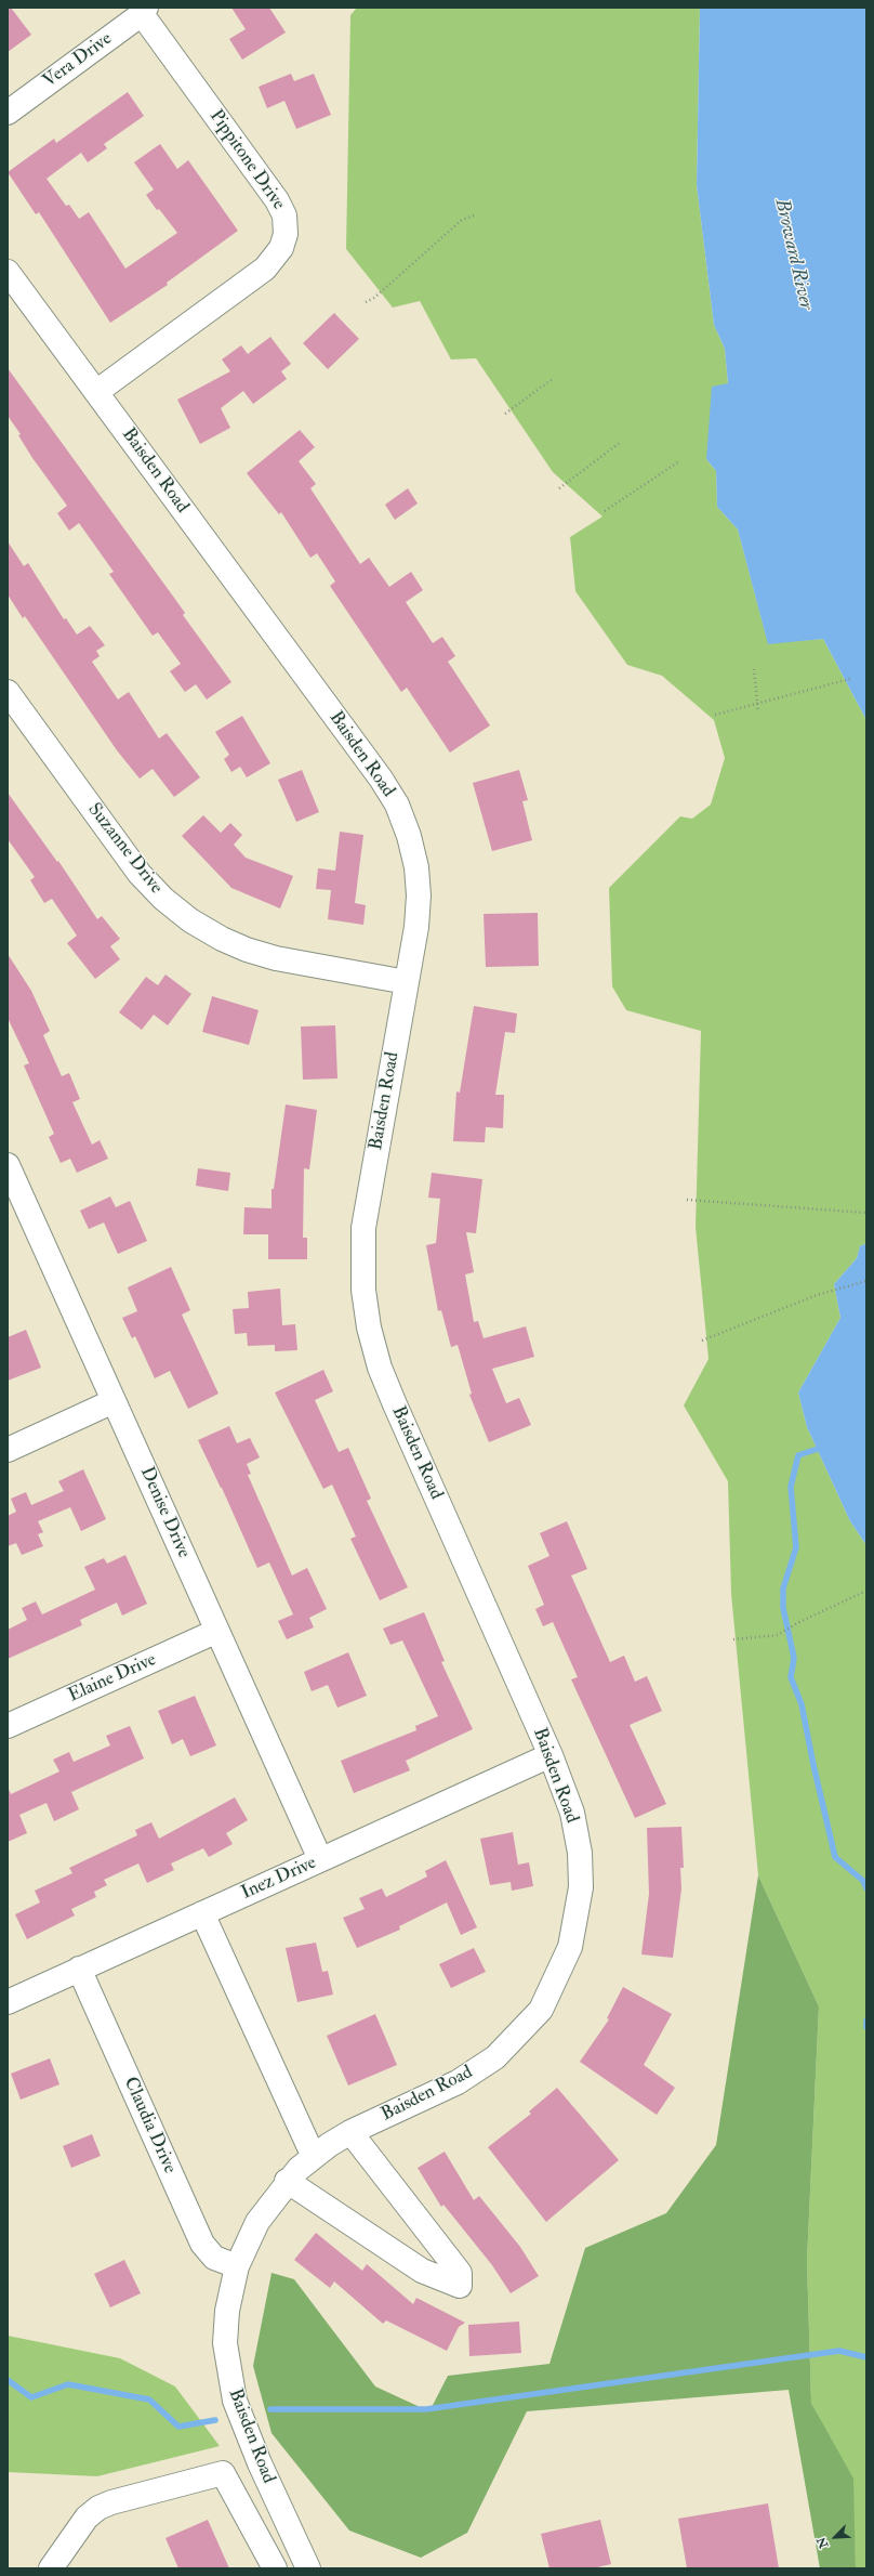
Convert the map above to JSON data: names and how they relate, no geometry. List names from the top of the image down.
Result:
{
  "streets": {
    "street": [
      "Vera Drive",
      "Pippitone Drive",
      "Baisden Road",
      "Suzanne Drive",
      "Denise Drive",
      "Elaine Drive",
      "Inez Drive",
      "Claudia Drive"
    ]
  },
  "crossings": [
    ["Vera Drive", "Pippitone Drive"],
    ["Pippitone Drive", "Baisden Road"],
    ["Baisden Road", "Suzanne Drive"],
    ["Baisden Road", "Inez Drive"],
    ["Baisden Road", "Claudia Drive"],
    ["Denise Drive", "Elaine Drive"],
    ["Denise Drive", "Inez Drive"],
    ["Inez Drive", "Claudia Drive"]
  ],
  "water": ["Broward River"],
  "north": "bottom left"
}
